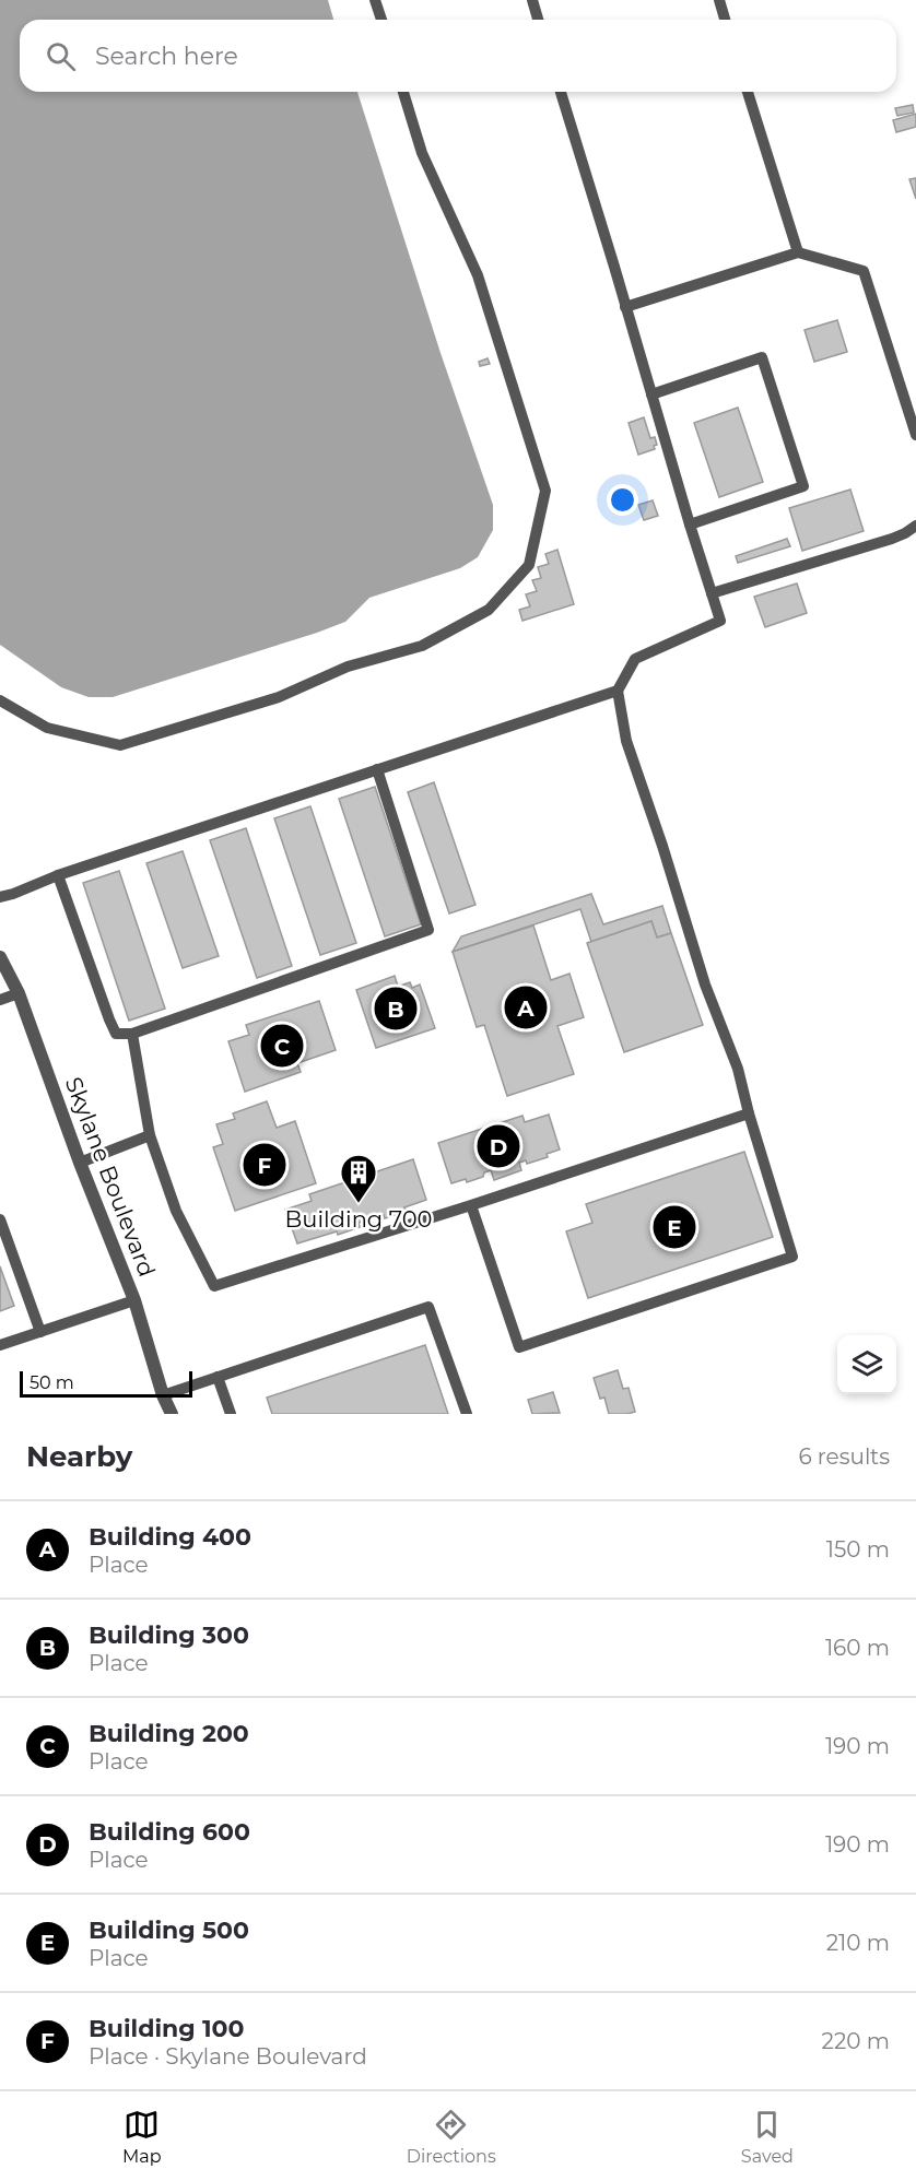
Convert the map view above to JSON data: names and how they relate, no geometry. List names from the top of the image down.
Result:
{
  "streets": {
    "street": ["Skylane Boulevard"]
  },
  "places": {
    "building": ["Building 700"]
  },
  "scale_bar": "50 m",
  "page": {
    "search": "Search here",
    "pins": [
      "A",
      "B",
      "C",
      "D",
      "F",
      "E"
    ],
    "scale": "50 m",
    "heading": ["Nearby", "6 results"],
    "list": [
      {
        "mark": "A",
        "name": "Building 400",
        "note": "Place",
        "value": "150 m"
      },
      {
        "mark": "B",
        "name": "Building 300",
        "note": "Place",
        "value": "160 m"
      },
      {
        "mark": "C",
        "name": "Building 200",
        "note": "Place",
        "value": "190 m"
      },
      {
        "mark": "D",
        "name": "Building 600",
        "note": "Place",
        "value": "190 m"
      },
      {
        "mark": "E",
        "name": "Building 500",
        "note": "Place",
        "value": "210 m"
      },
      {
        "mark": "F",
        "name": "Building 100",
        "note": "Place · Skylane Boulevard",
        "value": "220 m"
      }
    ],
    "nav": ["Map", "Directions", "Saved"]
  }
}
